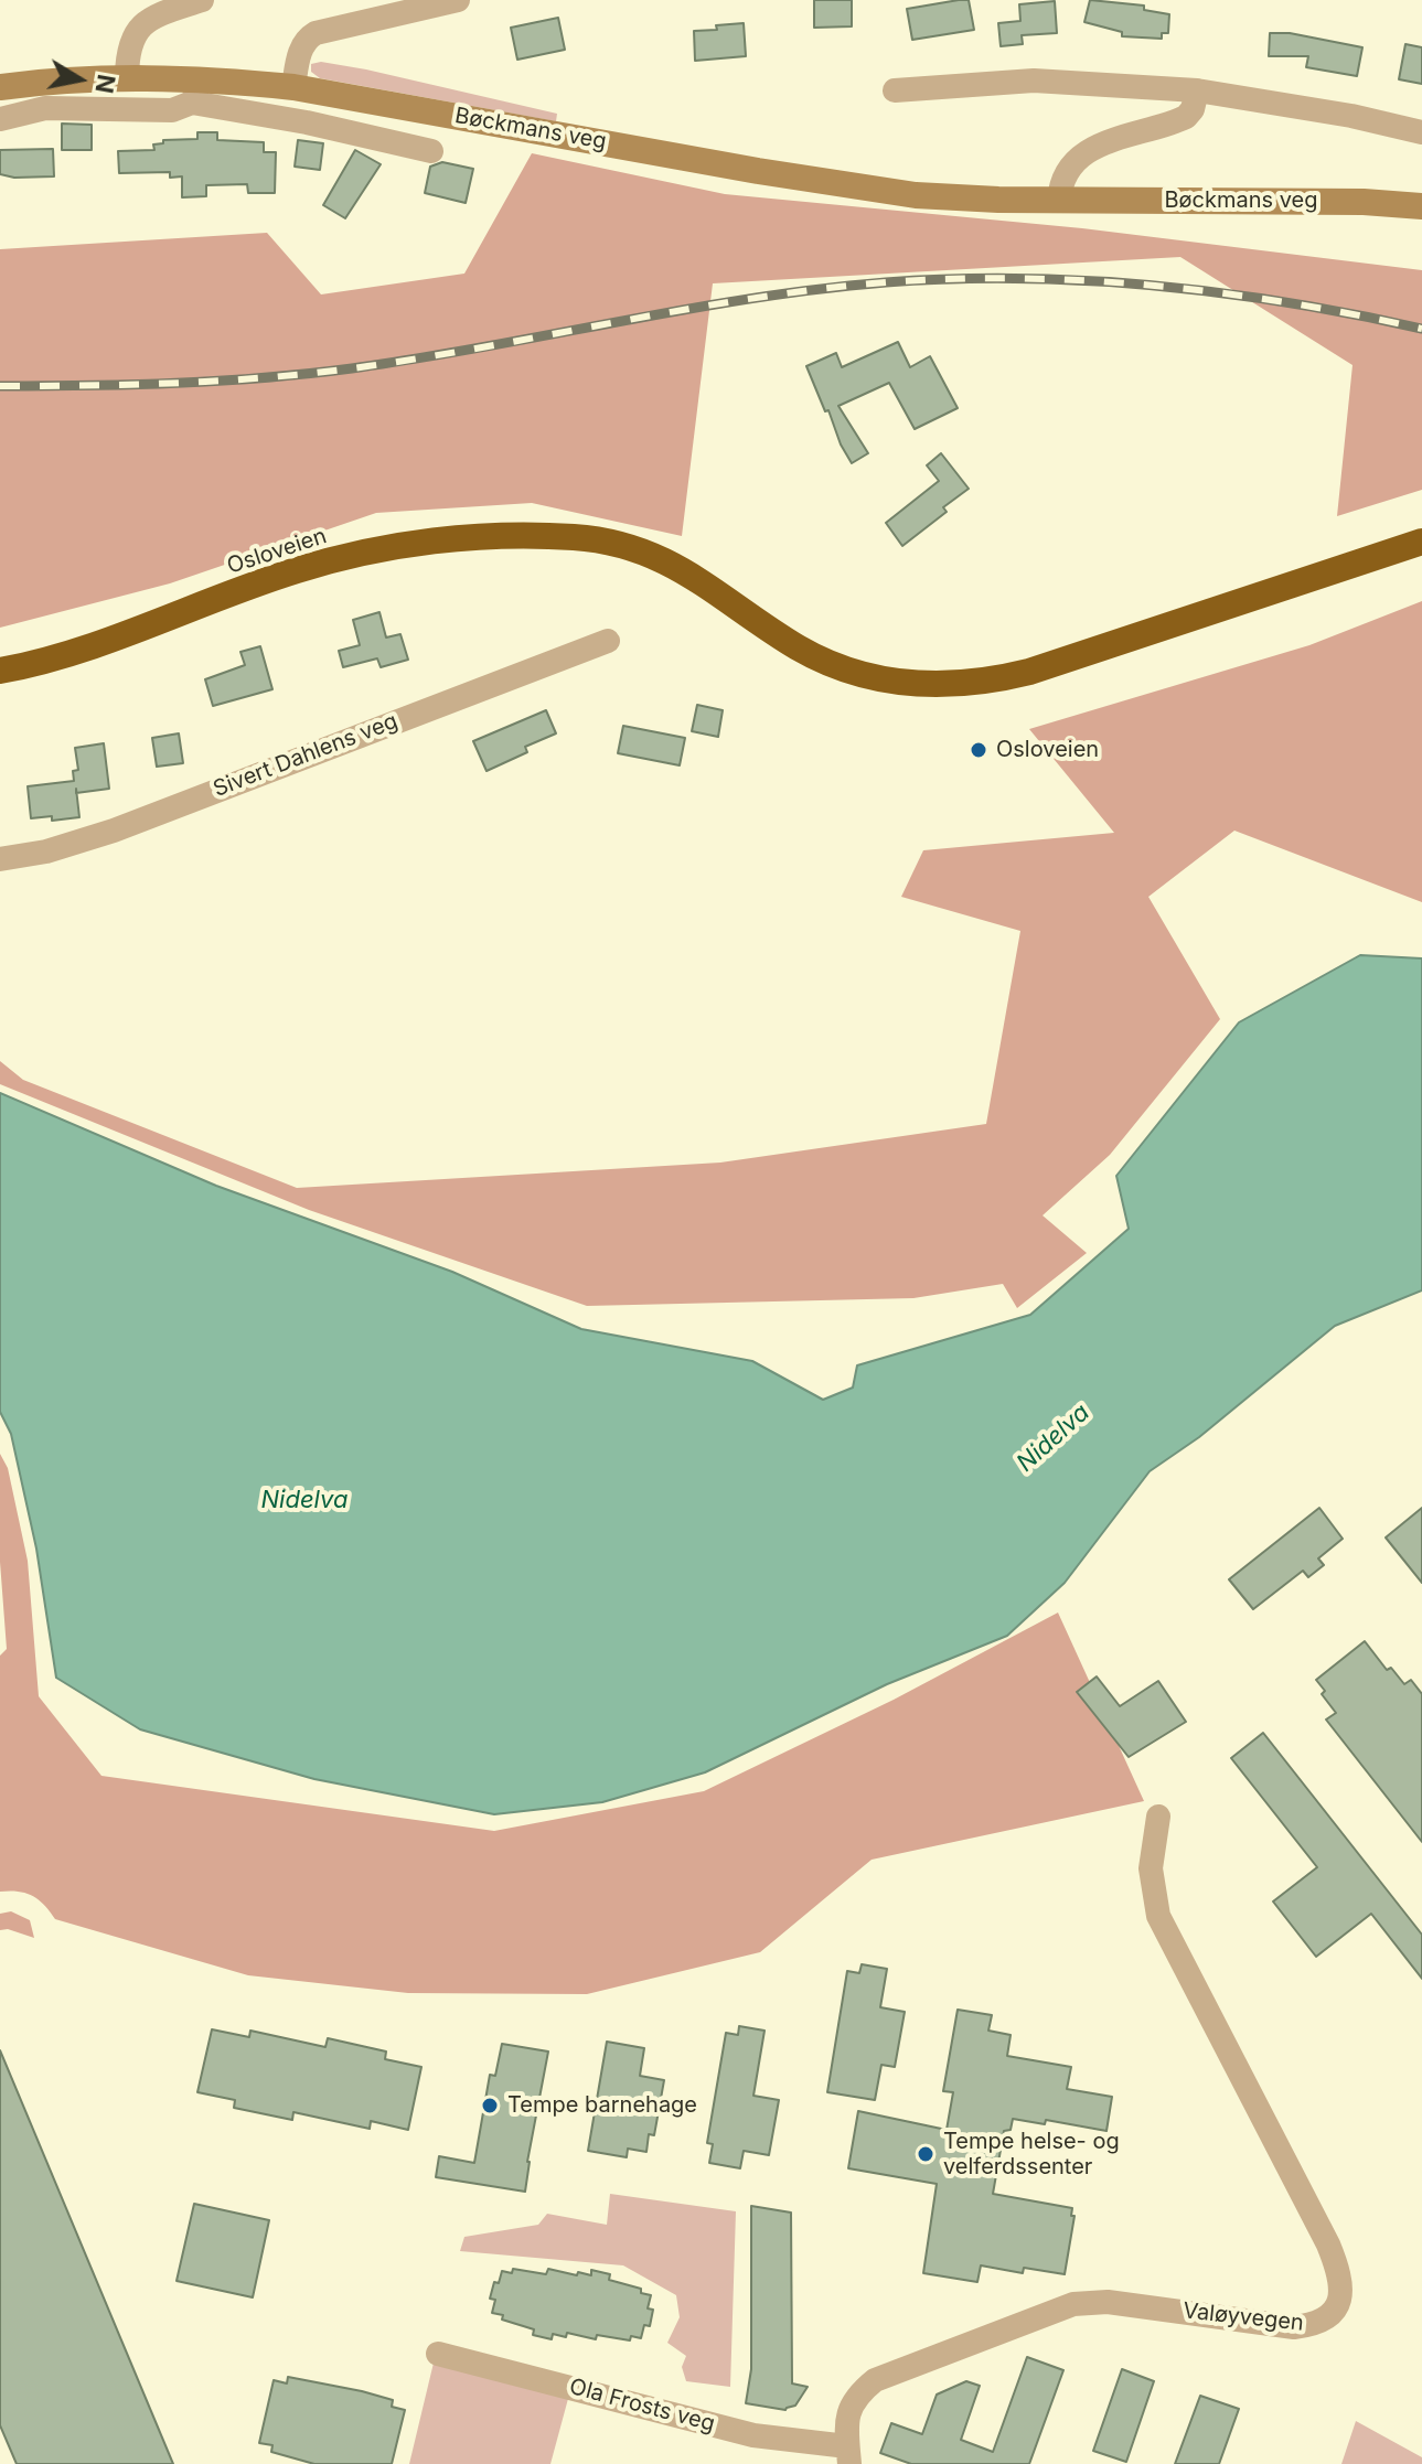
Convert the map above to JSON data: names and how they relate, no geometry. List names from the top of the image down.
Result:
{
  "streets": {
    "highway": ["Osloveien"],
    "main road": ["Bøckmans veg"],
    "street": ["Sivert Dahlens veg", "Valøyvegen", "Ola Frosts veg"]
  },
  "crossings": [
    ["Valøyvegen", "Ola Frosts veg"]
  ],
  "water": ["Nidelva"],
  "places": ["Osloveien", "Tempe barnehage", "Tempe helse- og velferdssenter"],
  "north": "right"
}
